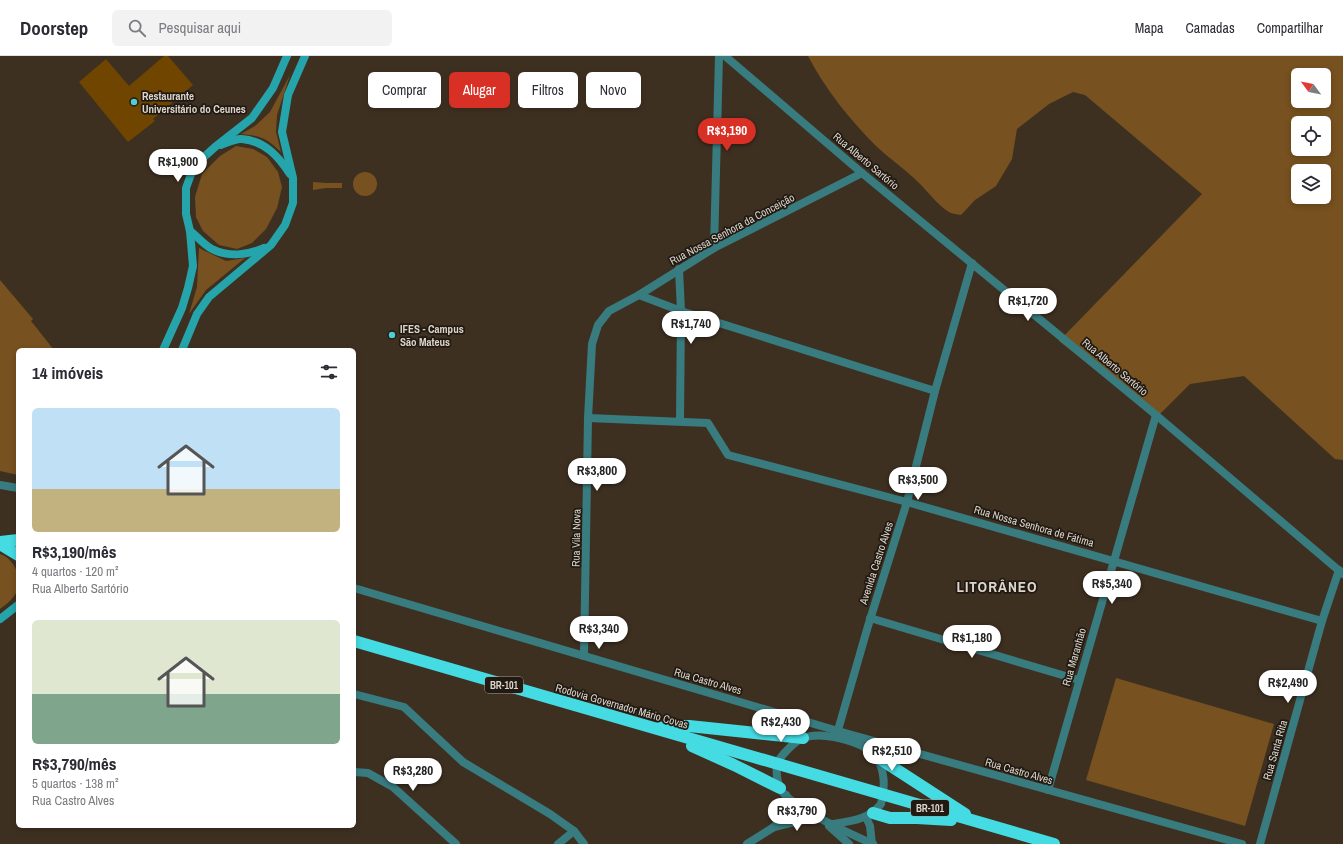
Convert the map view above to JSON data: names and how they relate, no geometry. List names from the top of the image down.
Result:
{
  "streets": {
    "highway": ["BR-101", "Rodovia Governador Mário Covas"],
    "street": [
      "Rua Alberto Sartório",
      "Rua Nossa Senhora da Conceição",
      "Rua Nossa Senhora de Fátima",
      "Rua Vila Nova",
      "Avenida Castro Alves",
      "Rua Maranhão",
      "Rua Castro Alves",
      "Rua Santa Rita"
    ]
  },
  "crossings": [
    ["Rua Alberto Sartório", "Rua Nossa Senhora da Conceição"],
    ["Rua Alberto Sartório", "Avenida Castro Alves"],
    ["Rua Alberto Sartório", "Rua Maranhão"],
    ["Rua Alberto Sartório", "Rua Santa Rita"],
    ["Rua Nossa Senhora da Conceição", "Rua Vila Nova"],
    ["Rua Nossa Senhora de Fátima", "Rua Vila Nova"],
    ["Rua Nossa Senhora de Fátima", "Avenida Castro Alves"],
    ["Rua Nossa Senhora de Fátima", "Rua Maranhão"],
    ["Rua Nossa Senhora de Fátima", "Rua Santa Rita"],
    ["Rua Vila Nova", "Rua Castro Alves"],
    ["Avenida Castro Alves", "Rua Castro Alves"],
    ["Rua Maranhão", "Rua Castro Alves"]
  ],
  "districts": ["LITORÂNEO"],
  "places": ["Restaurante Universitário do Ceunes", "IFES - Campus São Mateus"],
  "north": "top left",
  "page": {
    "header": "Doorstep",
    "search": "Pesquisar aqui",
    "nav": ["Mapa", "Camadas", "Compartilhar"],
    "chip": [
      "Comprar",
      "Alugar",
      "Filtros",
      "Novo"
    ],
    "price": [
      "R$3,190",
      "R$1,900",
      "R$1,720",
      "R$1,740",
      "R$3,800",
      "R$3,500",
      "R$5,340",
      "R$3,340",
      "R$1,180",
      "R$2,490",
      "R$2,430",
      "R$2,510",
      "R$3,280",
      "R$3,790"
    ],
    "heading": "14 imóveis",
    "list": [
      {
        "name": "R$3,190/mês",
        "note": "4 quartos · 120 m² · Rua Alberto Sartório"
      },
      {
        "name": "R$3,790/mês",
        "note": "5 quartos · 138 m² · Rua Castro Alves"
      }
    ]
  }
}
